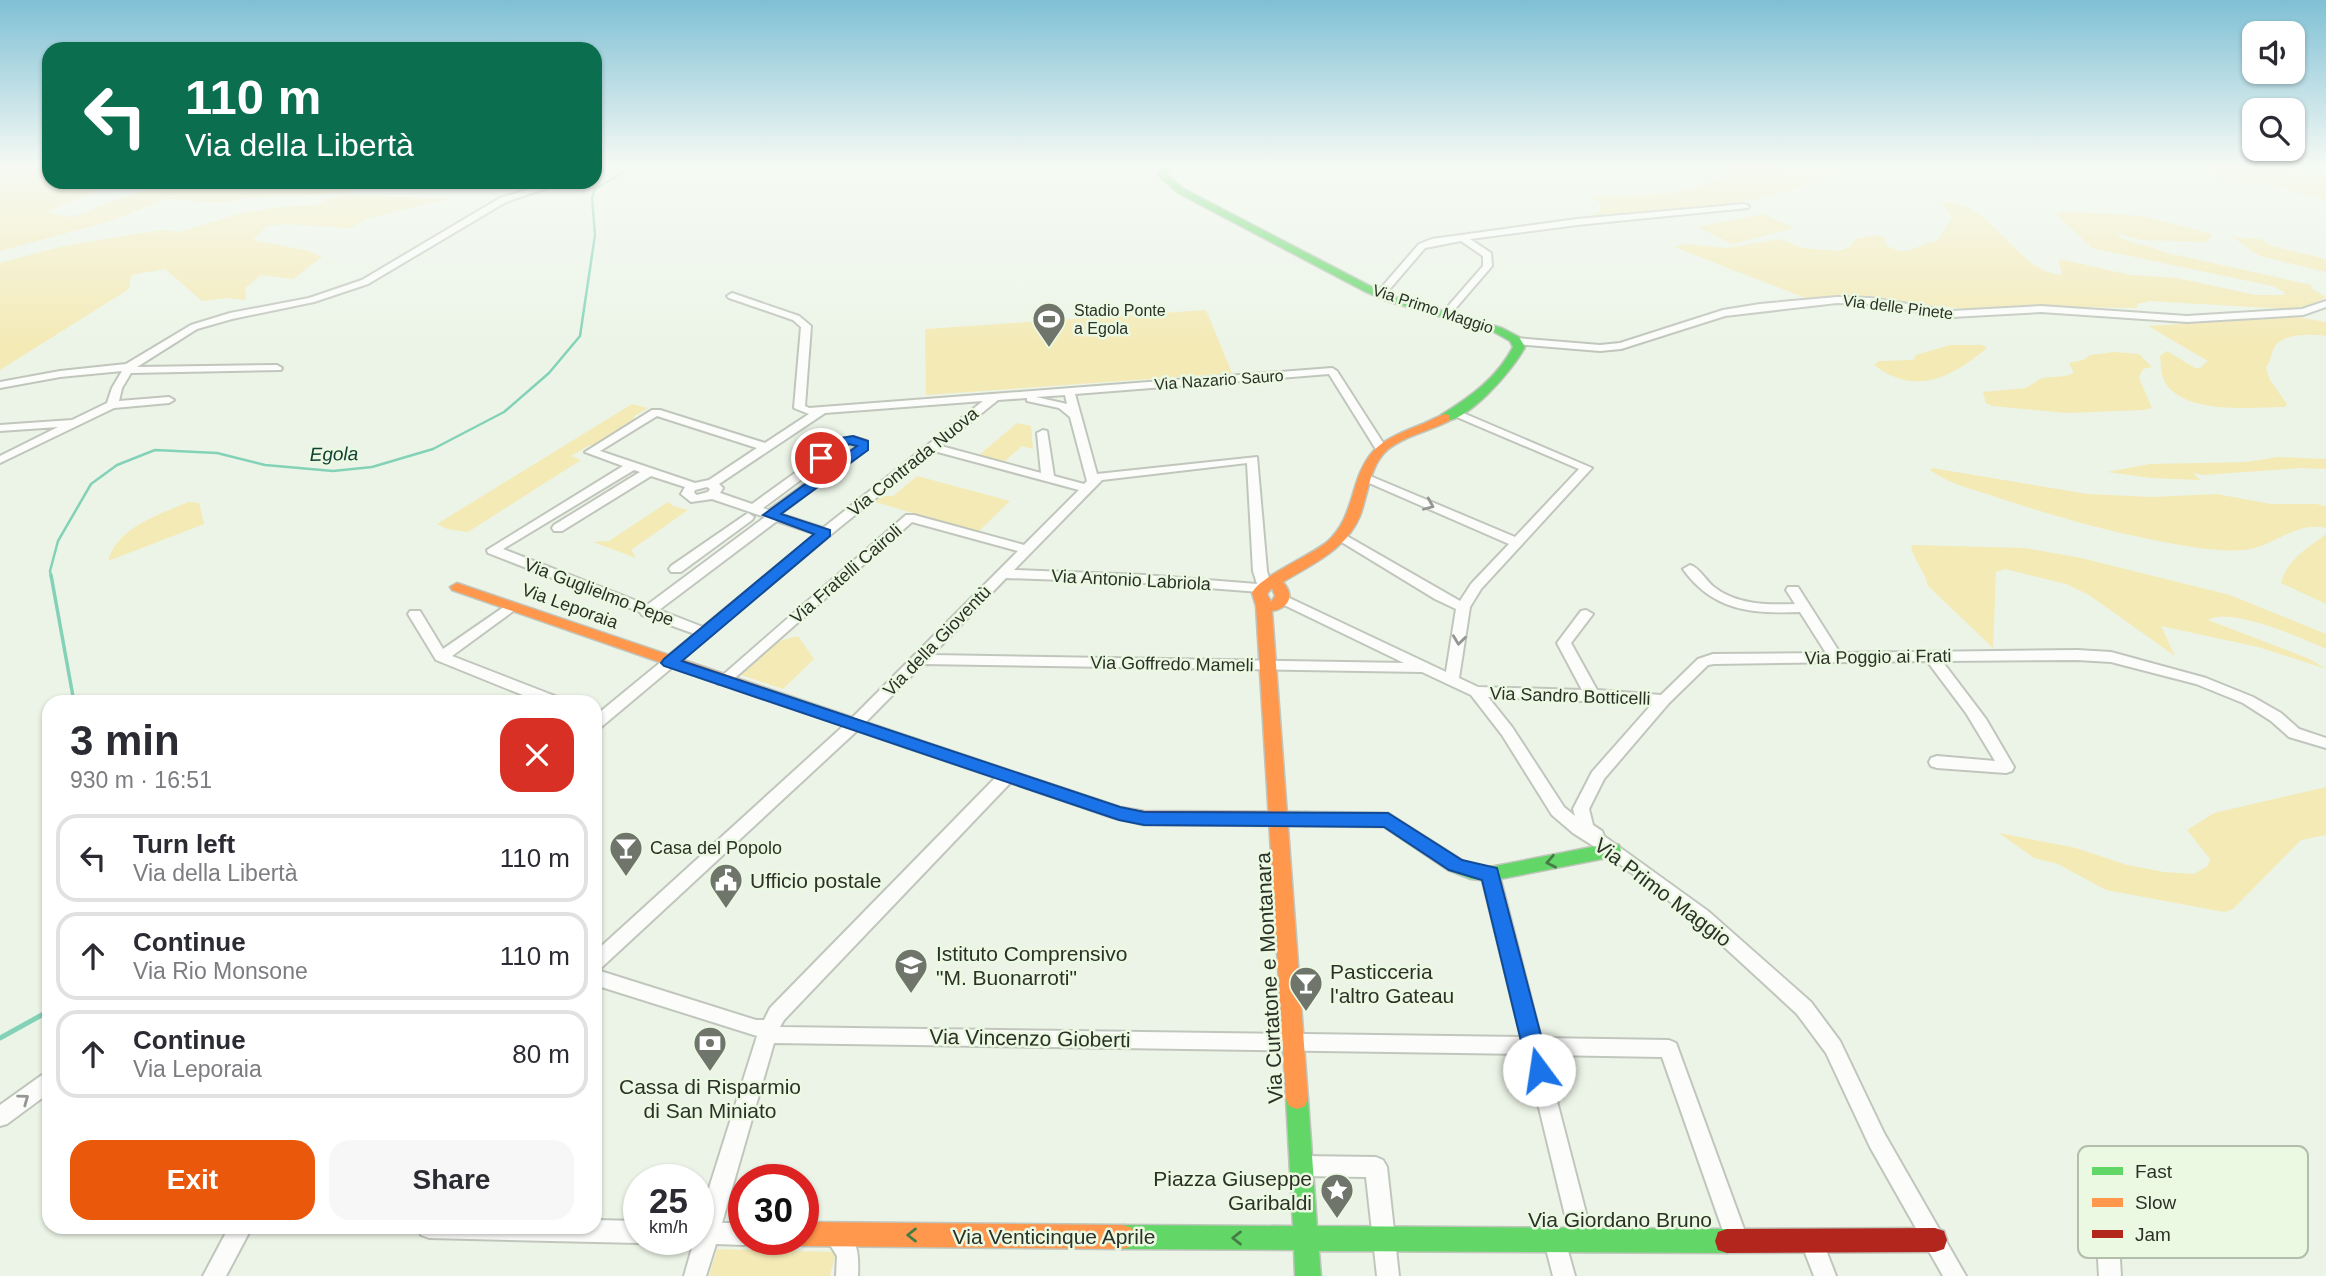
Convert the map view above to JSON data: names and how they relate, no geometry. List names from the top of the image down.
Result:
{
  "streets": {
    "street": [
      "Via delle Pinete",
      "Via Primo Maggio",
      "Via Nazario Sauro",
      "Via Contrada Nuova",
      "Via Fratelli Cairoli",
      "Via Antonio Labriola",
      "Via Guglielmo Pepe",
      "Via Leporaia",
      "Via della Gioventù",
      "Via Poggio ai Frati",
      "Via Goffredo Mameli",
      "Via Sandro Botticelli",
      "Via Curtatone e Montanara",
      "Via Vincenzo Gioberti",
      "Via Giordano Bruno",
      "Via Venticinque Aprile"
    ]
  },
  "crossings": [
    ["Via delle Pinete", "Via Primo Maggio"],
    ["Via Primo Maggio", "Via Nazario Sauro"],
    ["Via Primo Maggio", "Via Antonio Labriola"],
    ["Via Primo Maggio", "Via Poggio ai Frati"],
    ["Via Primo Maggio", "Via Goffredo Mameli"],
    ["Via Primo Maggio", "Via Sandro Botticelli"],
    ["Via Primo Maggio", "Via Curtatone e Montanara"],
    ["Via Primo Maggio", "Via Giordano Bruno"],
    ["Via Nazario Sauro", "Via Contrada Nuova"],
    ["Via Contrada Nuova", "Via Guglielmo Pepe"],
    ["Via Contrada Nuova", "Via Leporaia"],
    ["Via Fratelli Cairoli", "Via Leporaia"],
    ["Via Fratelli Cairoli", "Via della Gioventù"],
    ["Via Antonio Labriola", "Via della Gioventù"],
    ["Via Antonio Labriola", "Via Curtatone e Montanara"],
    ["Via Leporaia", "Via della Gioventù"],
    ["Via Leporaia", "Via Curtatone e Montanara"],
    ["Via della Gioventù", "Via Goffredo Mameli"],
    ["Via Poggio ai Frati", "Via Sandro Botticelli"],
    ["Via Goffredo Mameli", "Via Curtatone e Montanara"],
    ["Via Curtatone e Montanara", "Via Vincenzo Gioberti"],
    ["Via Curtatone e Montanara", "Via Giordano Bruno"],
    ["Via Curtatone e Montanara", "Via Venticinque Aprile"],
    ["Via Vincenzo Gioberti", "Via Giordano Bruno"],
    ["Via Giordano Bruno", "Via Venticinque Aprile"]
  ],
  "one_way": ["Via Venticinque Aprile"],
  "water": ["Egola"],
  "places": {
    "sports": ["Stadio Ponte a Egola"],
    "bar": ["Casa del Popolo", "Pasticceria l'altro Gateau"],
    "public building": ["Ufficio postale"],
    "school or university": ["Istituto Comprensivo \"M. Buonarroti\""],
    "bank": ["Cassa di Risparmio di San Miniato"],
    "place": ["Piazza Giuseppe Garibaldi"]
  },
  "legend": ["Fast", "Slow", "Jam"],
  "page": {
    "turn": ["110 m", "Via della Libertà"],
    "heading": ["3 min", "930 m · 16:51"],
    "list": [
      {
        "name": "Turn left",
        "note": "Via della Libertà",
        "value": "110 m"
      },
      {
        "name": "Continue",
        "note": "Via Rio Monsone",
        "value": "110 m"
      },
      {
        "name": "Continue",
        "note": "Via Leporaia",
        "value": "80 m"
      }
    ],
    "buttons": ["Exit", "Share"],
    "speed": "25 km/h",
    "limit": "30"
  }
}
